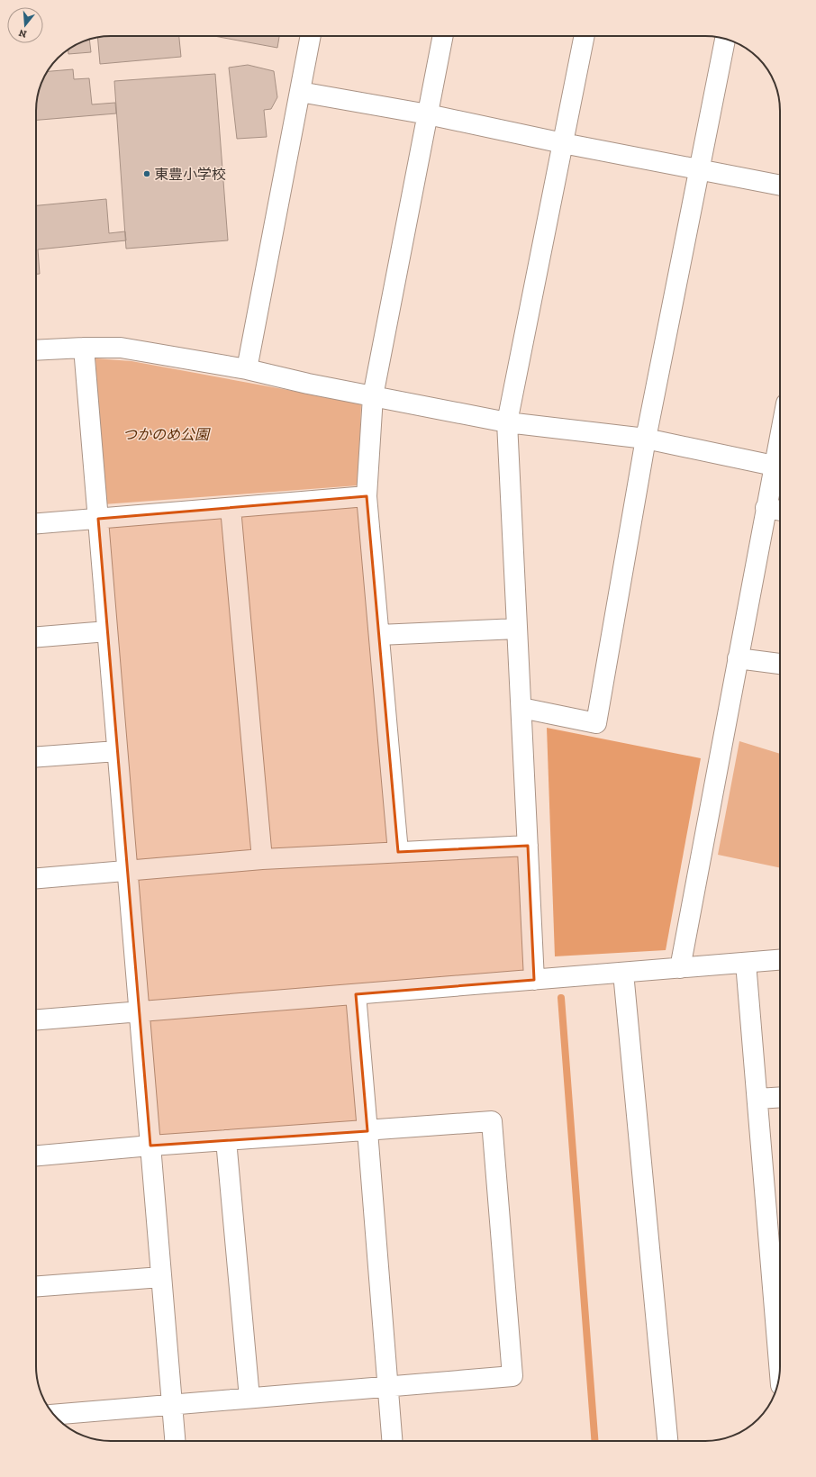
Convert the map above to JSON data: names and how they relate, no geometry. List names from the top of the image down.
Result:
{
  "parks": ["つかのめ公園"],
  "places": ["東豊小学校"],
  "north": "bottom"
}
